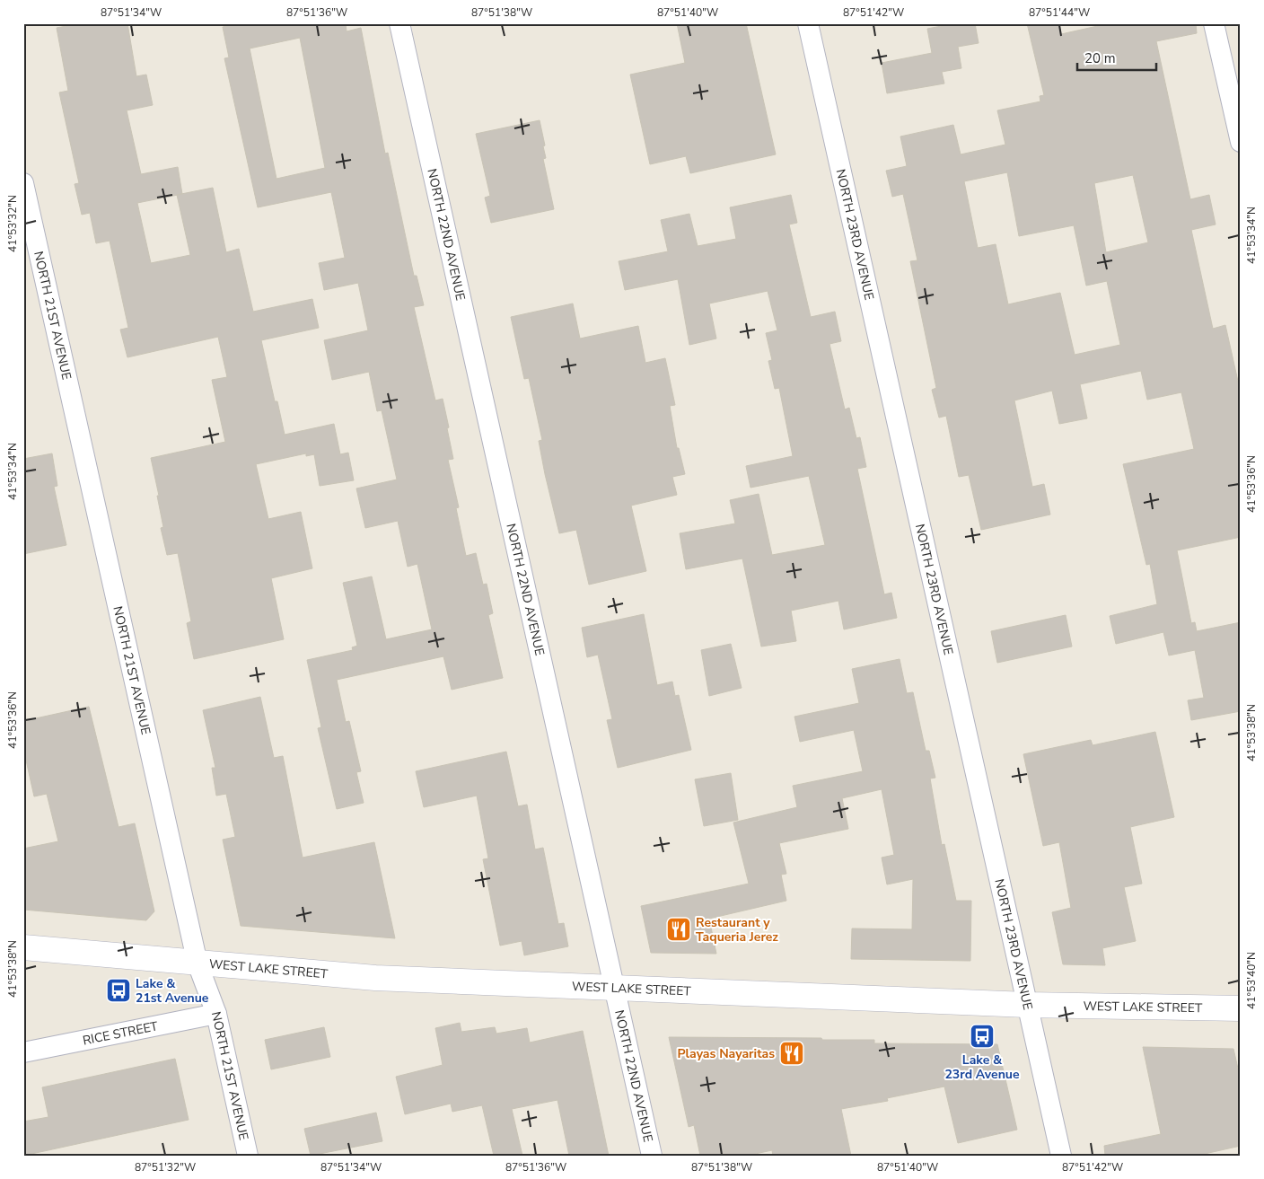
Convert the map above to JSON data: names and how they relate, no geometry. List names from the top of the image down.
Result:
{
  "streets": {
    "main road": ["WEST LAKE STREET"],
    "street": [
      "NORTH 22ND AVENUE",
      "NORTH 23RD AVENUE",
      "NORTH 21ST AVENUE",
      "RICE STREET"
    ]
  },
  "crossings": [
    ["NORTH 22ND AVENUE", "WEST LAKE STREET"],
    ["NORTH 23RD AVENUE", "WEST LAKE STREET"],
    ["NORTH 21ST AVENUE", "WEST LAKE STREET"],
    ["NORTH 21ST AVENUE", "RICE STREET"]
  ],
  "places": {
    "restaurant": ["Restaurant y Taqueria Jerez", "Playas Nayaritas"],
    "bus stop": ["Lake & 21st Avenue", "Lake & 23rd Avenue"]
  },
  "scale_bar": "20 m",
  "coordinates": [
    "87°51'34\"W",
    "87°51'36\"W",
    "87°51'38\"W",
    "87°51'40\"W",
    "87°51'42\"W",
    "87°51'44\"W",
    "41°53'32\"N",
    "41°53'34\"N",
    "41°53'36\"N",
    "41°53'38\"N",
    "41°53'40\"N",
    "87°51'32\"W"
  ]
}
